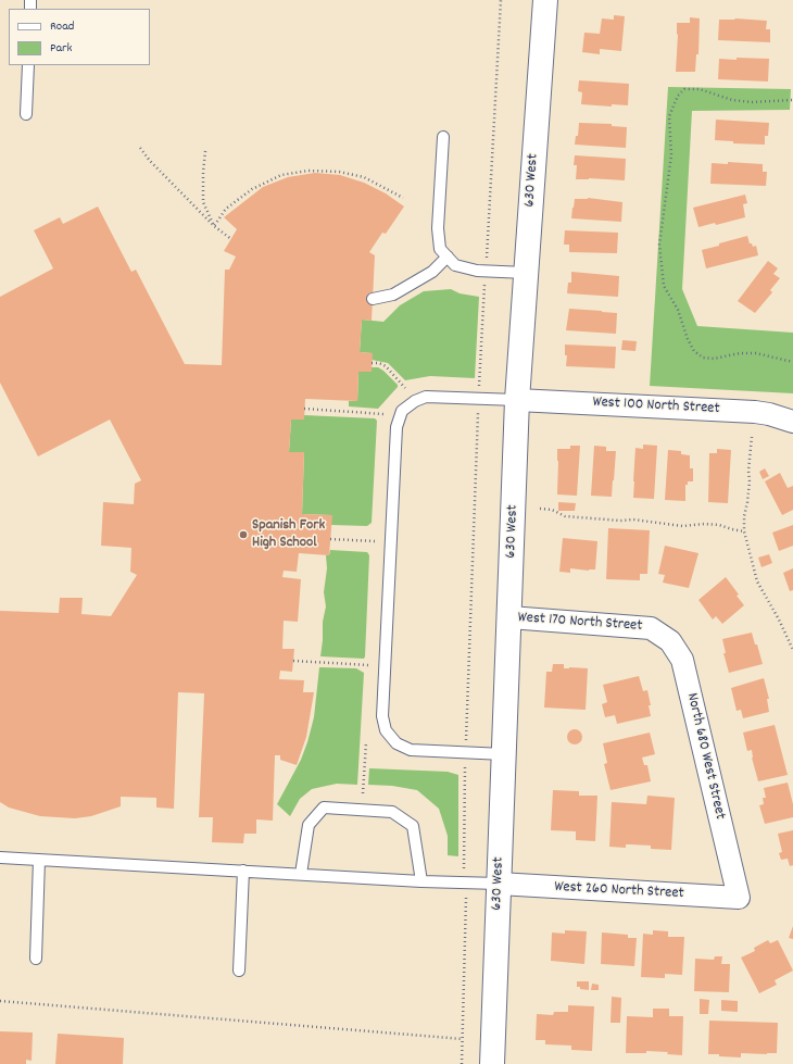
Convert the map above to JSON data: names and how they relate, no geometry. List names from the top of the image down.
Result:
{
  "streets": {
    "street": [
      "630 West",
      "West 100 North Street",
      "West 170 North Street",
      "North 680 West Street",
      "West 260 North Street"
    ]
  },
  "crossings": [
    ["630 West", "West 100 North Street"],
    ["630 West", "West 170 North Street"],
    ["630 West", "West 260 North Street"],
    ["West 170 North Street", "North 680 West Street"],
    ["North 680 West Street", "West 260 North Street"]
  ],
  "places": ["Spanish Fork High School"],
  "legend": ["Road", "Park"]
}
